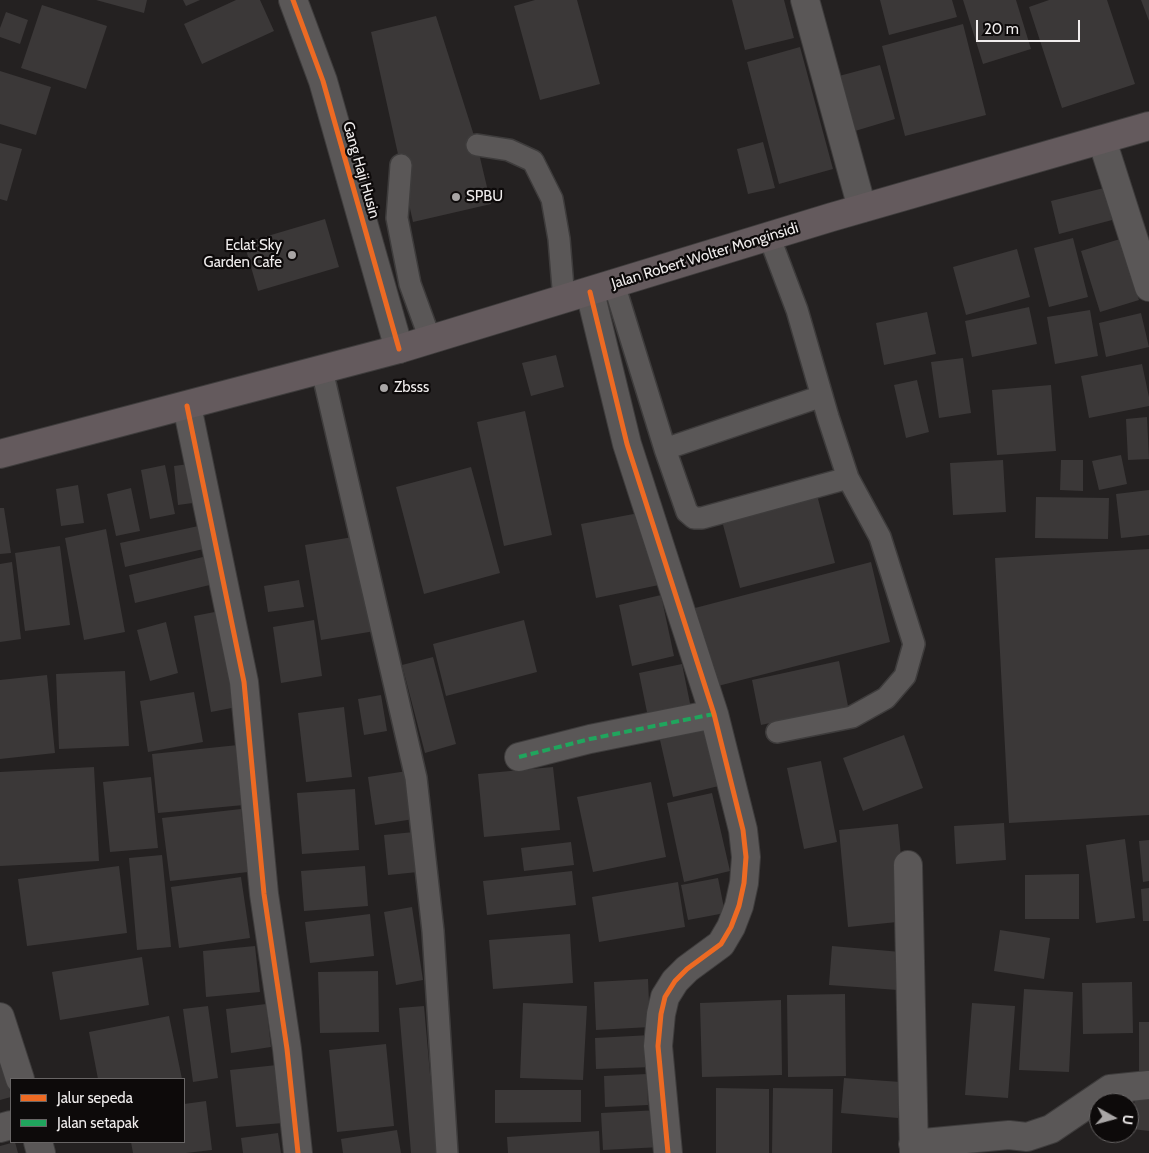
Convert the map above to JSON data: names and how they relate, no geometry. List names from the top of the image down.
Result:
{
  "streets": {
    "highway": ["Jalan Robert Wolter Monginsidi"],
    "street": ["Gang Haji Husin"]
  },
  "crossings": [
    ["Gang Haji Husin", "Jalan Robert Wolter Monginsidi"]
  ],
  "places": ["SPBU", "Eclat Sky Garden Cafe", "Zbsss"],
  "legend": ["Jalur sepeda", "Jalan setapak"],
  "scale_bar": "20 m",
  "north": "right"
}
